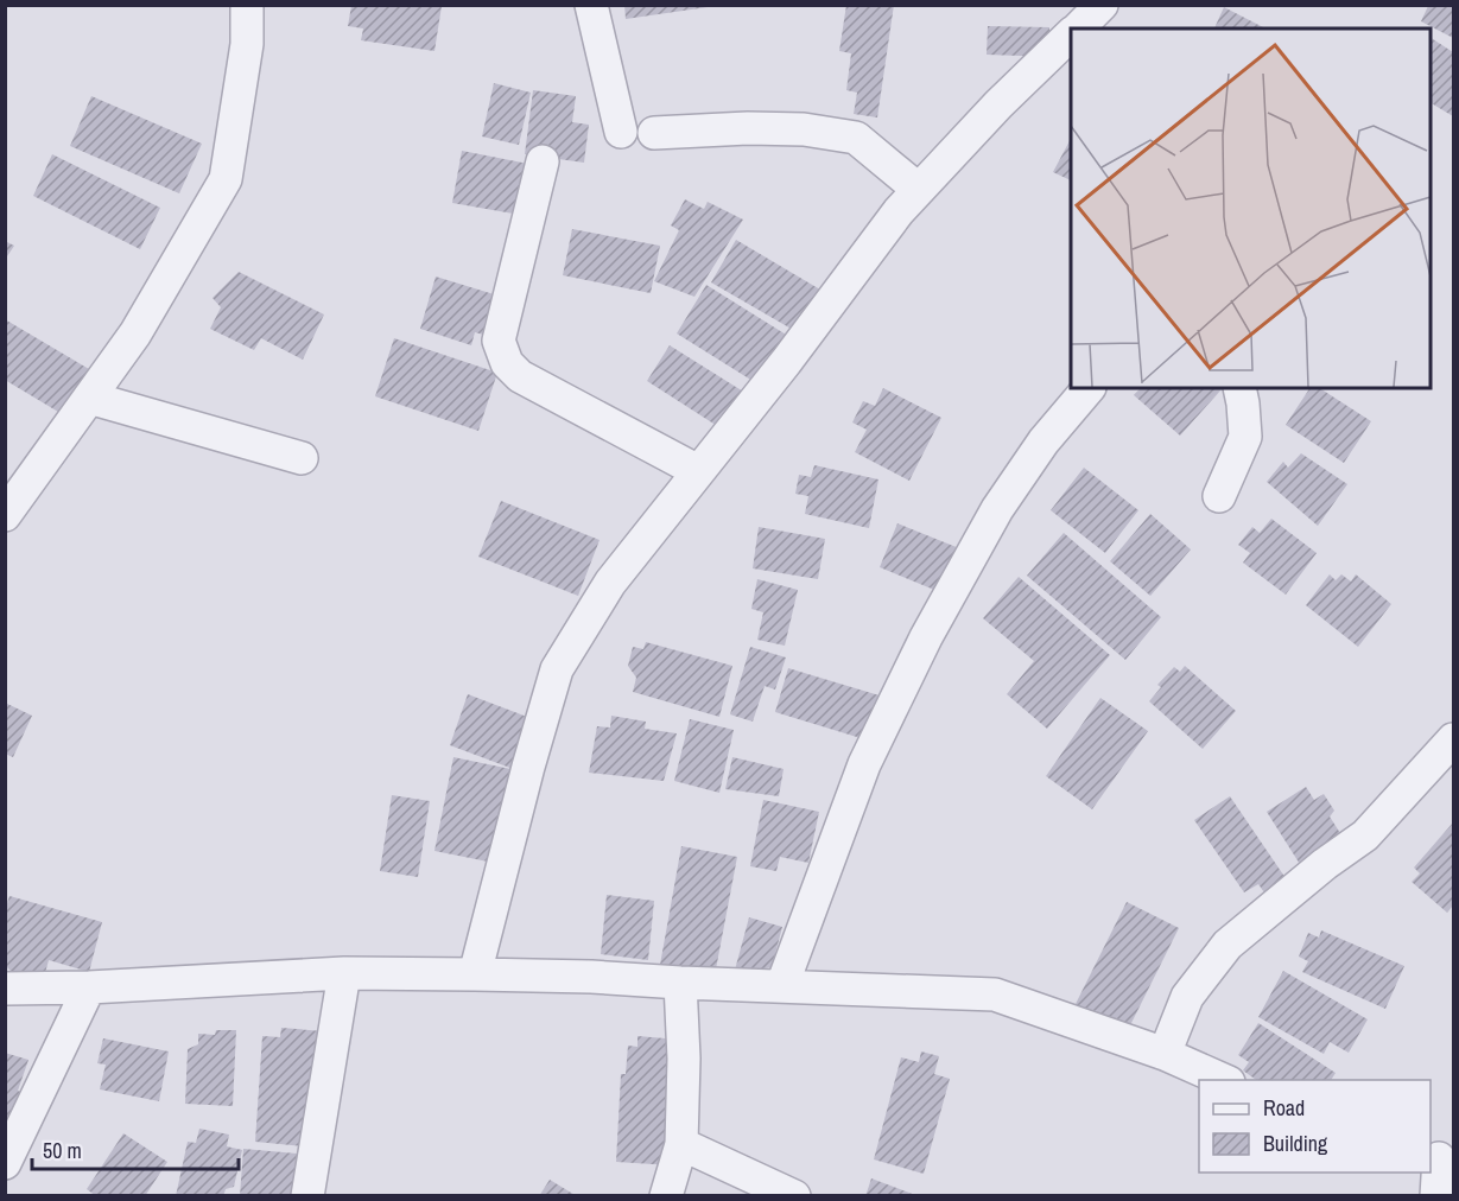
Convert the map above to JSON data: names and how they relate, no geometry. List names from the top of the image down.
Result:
{
  "legend": ["Road", "Building"],
  "scale_bar": "50 m"
}
